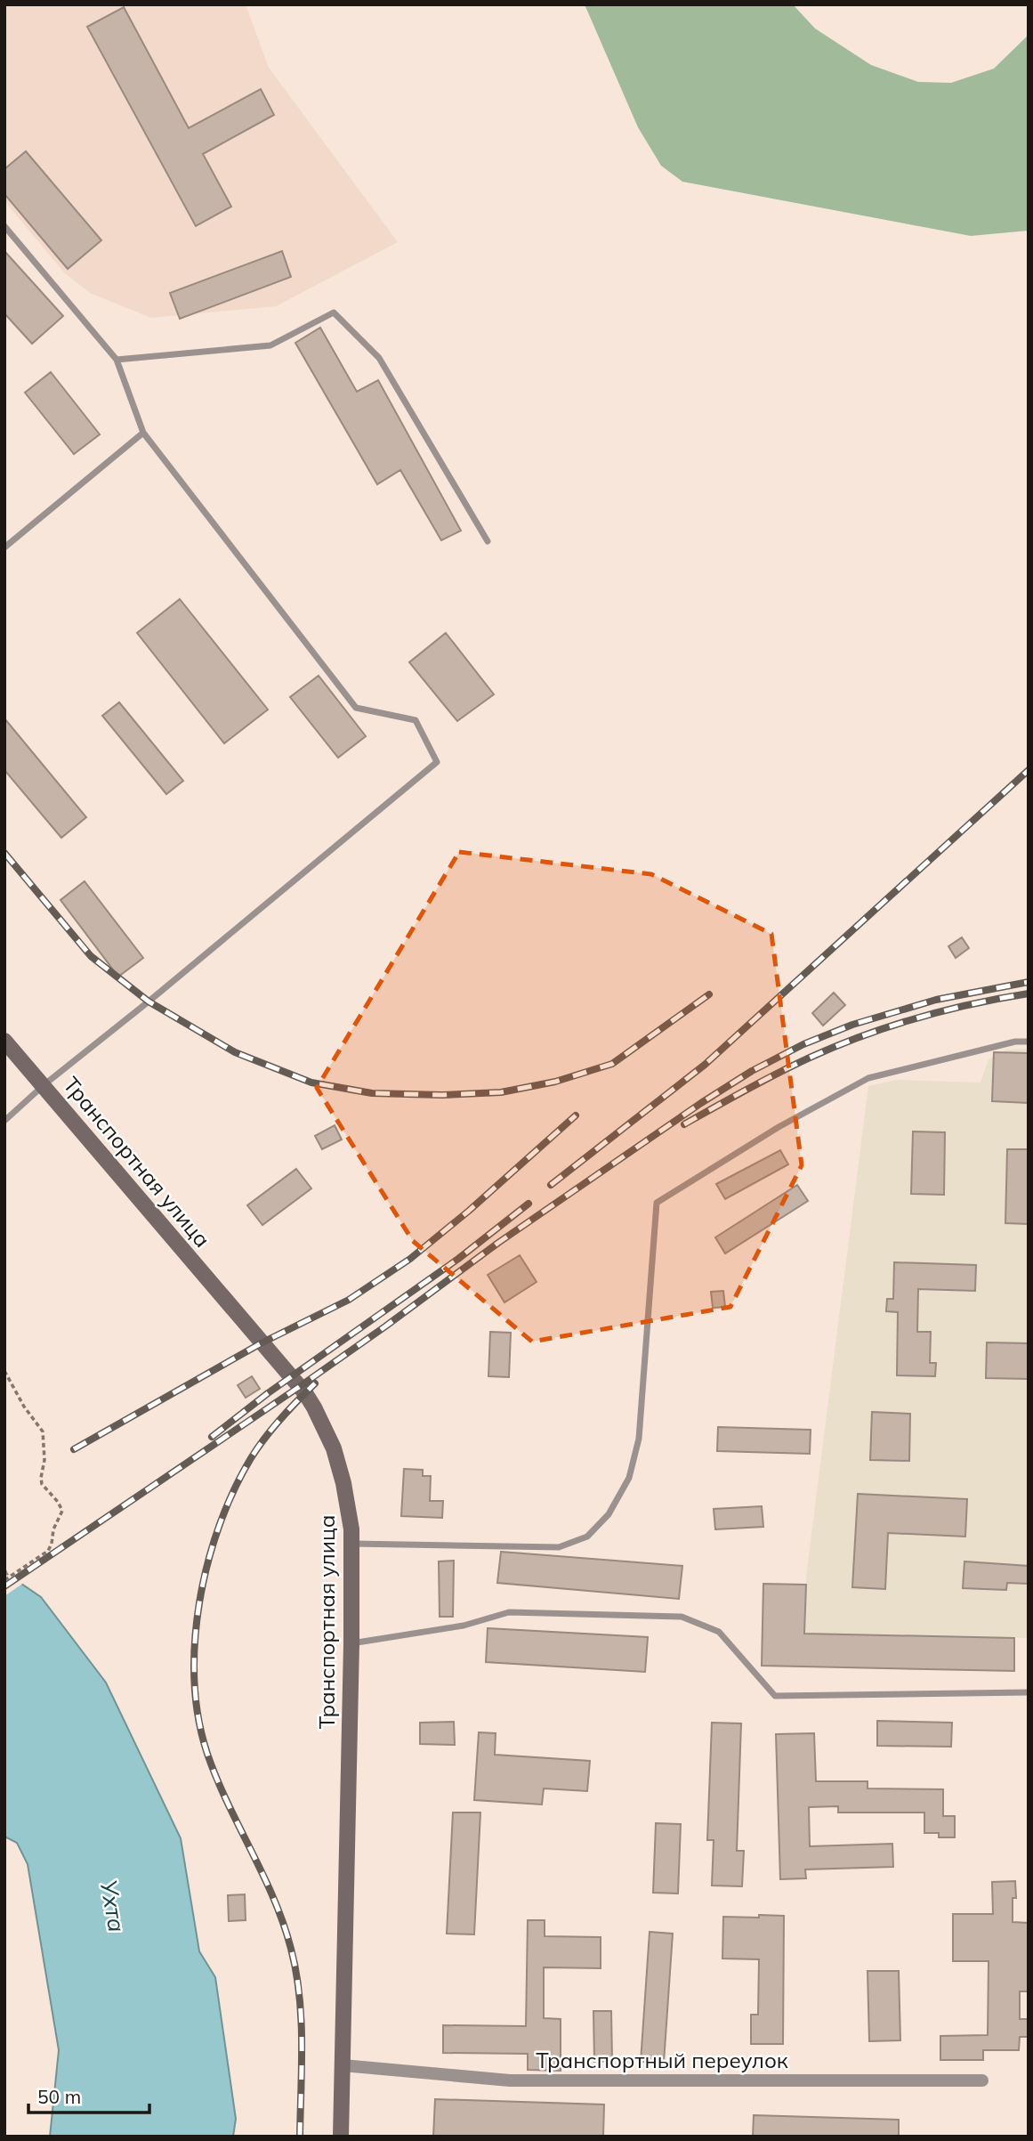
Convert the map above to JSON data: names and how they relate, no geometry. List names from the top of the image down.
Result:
{
  "streets": {
    "street": ["Транспортная улица", "Транспортный переулок"]
  },
  "crossings": [
    ["Транспортная улица", "Транспортный переулок"]
  ],
  "water": ["Ухта"],
  "scale_bar": "50 m"
}
